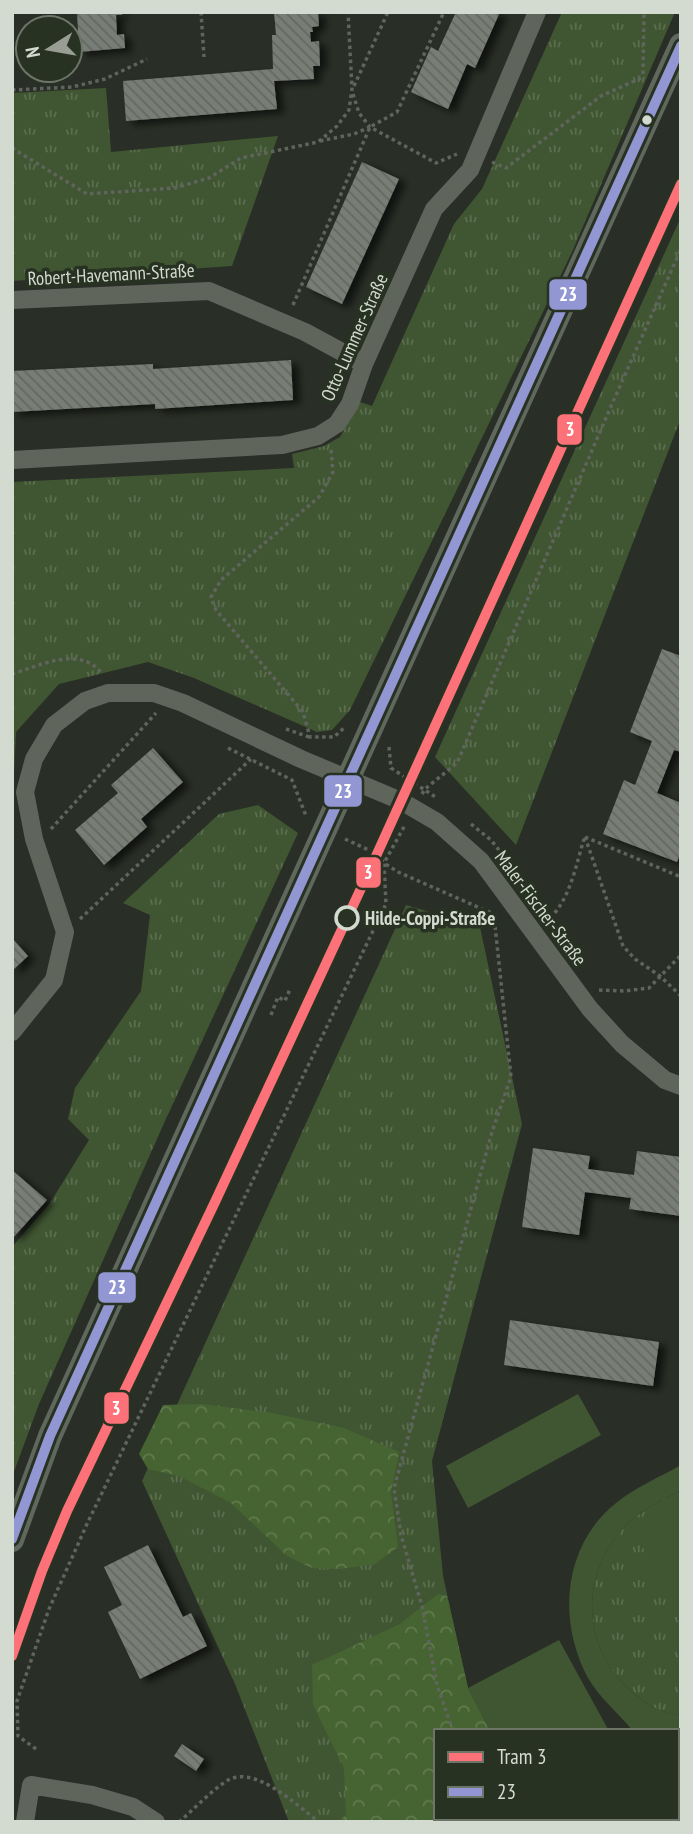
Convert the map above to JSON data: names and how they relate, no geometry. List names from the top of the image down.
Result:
{
  "streets": {
    "street": ["Robert-Havemann-Straße", "Otto-Lummer-Straße", "Maler-Fischer-Straße"]
  },
  "crossings": [
    ["Robert-Havemann-Straße", "Otto-Lummer-Straße"]
  ],
  "places": ["Hilde-Coppi-Straße"],
  "lines": ["transit line 23", "tram line 3"],
  "legend": ["Tram 3", "23"],
  "north": "left"
}
